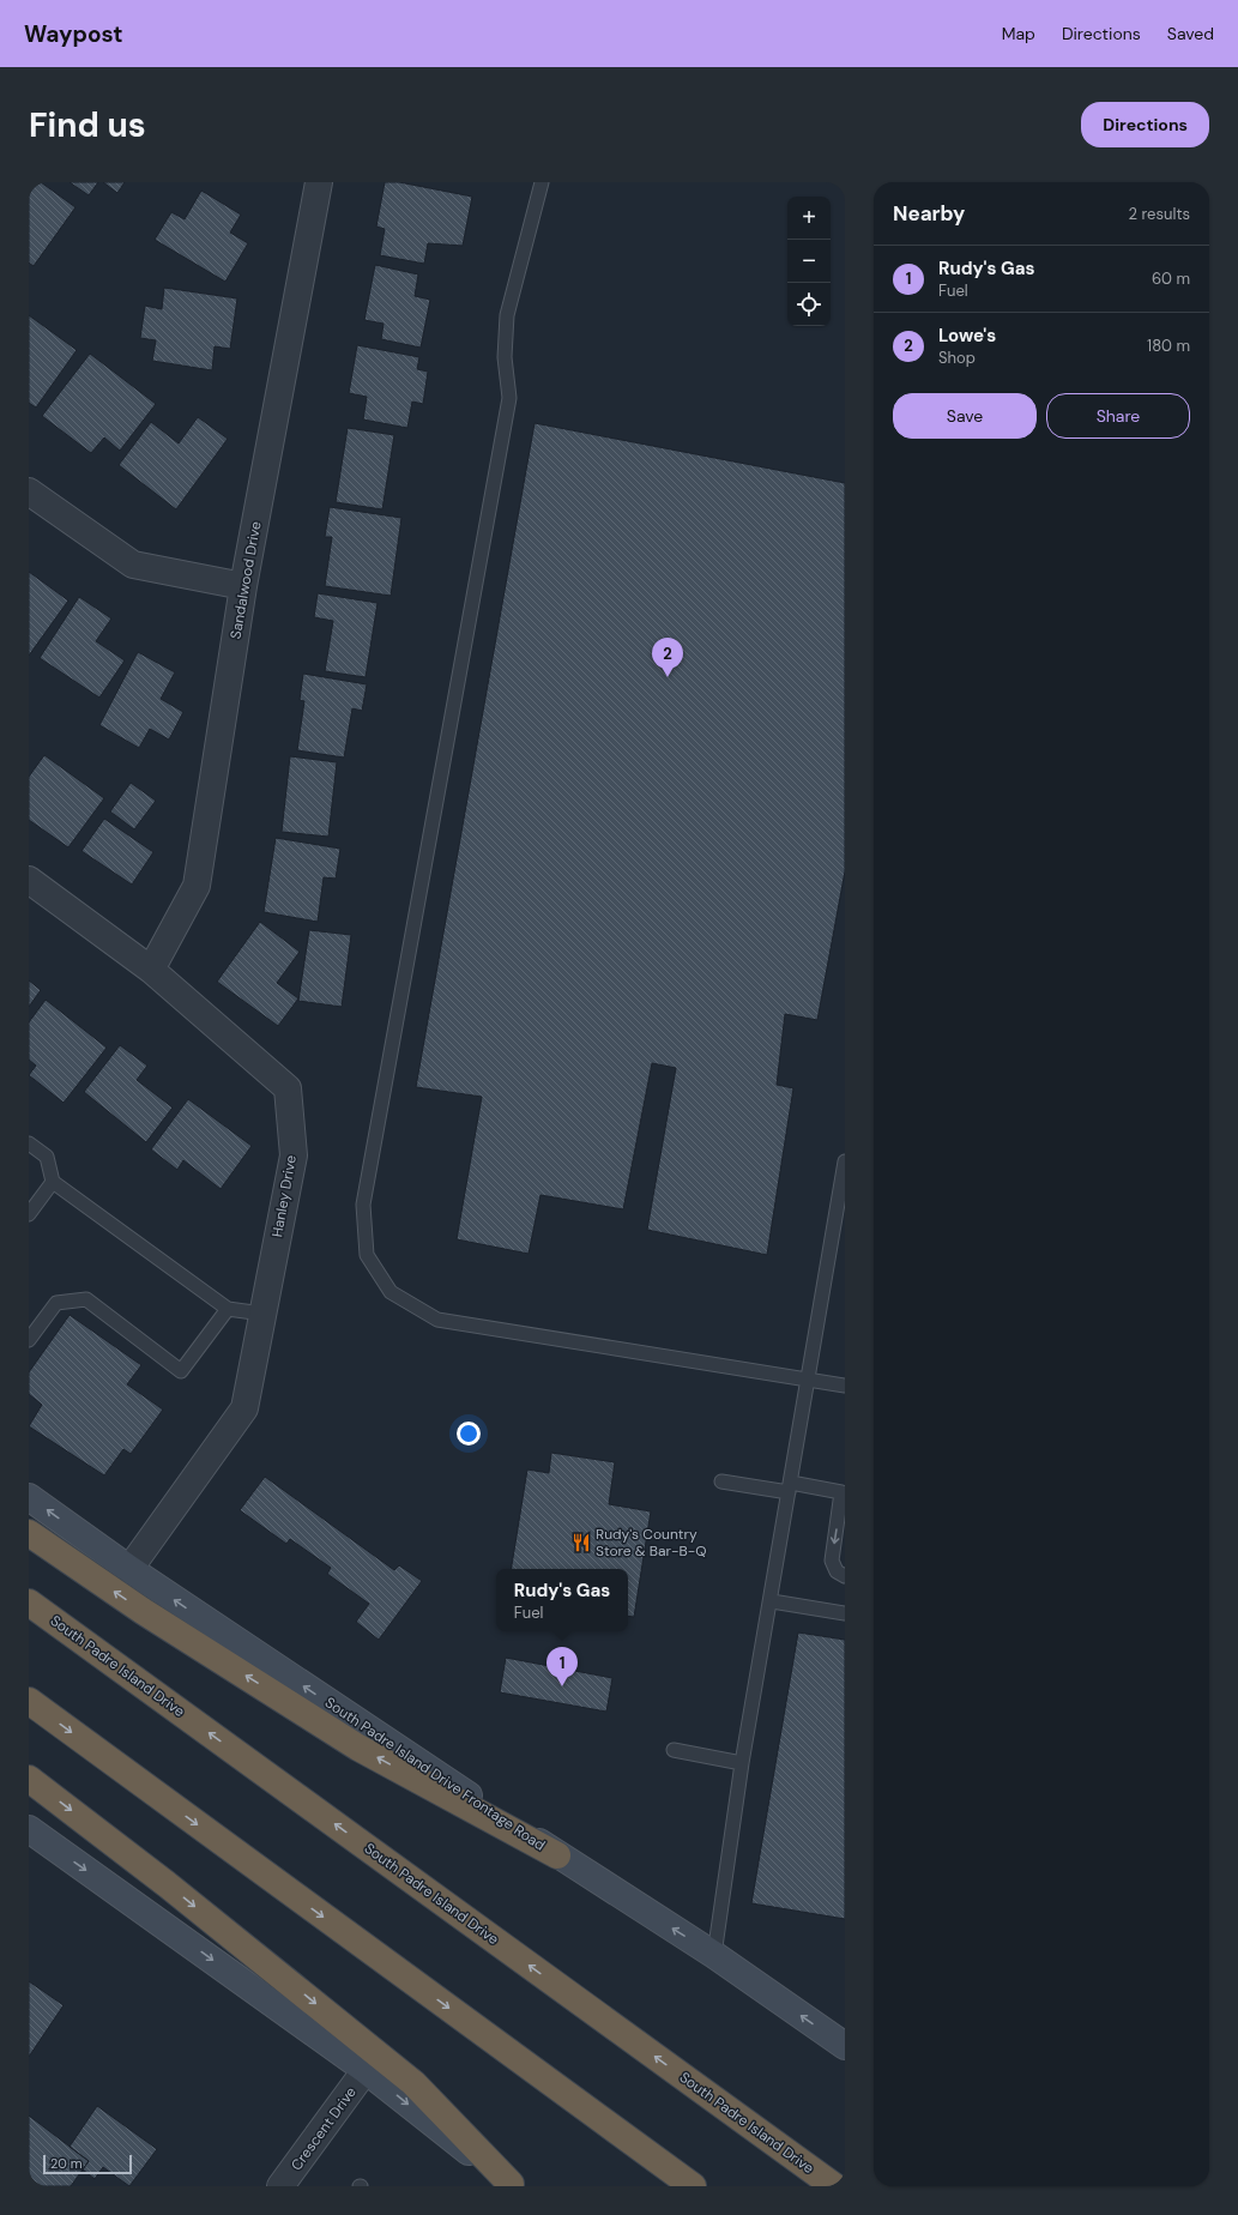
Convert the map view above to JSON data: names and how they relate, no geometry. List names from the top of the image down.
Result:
{
  "streets": {
    "highway": ["South Padre Island Drive"],
    "main road": ["South Padre Island Drive Frontage Road"],
    "street": ["Sandalwood Drive", "Hanley Drive", "Crescent Drive"]
  },
  "crossings": [
    ["Sandalwood Drive", "Hanley Drive"],
    ["Hanley Drive", "South Padre Island Drive Frontage Road"]
  ],
  "one_way": ["South Padre Island Drive Frontage Road"],
  "places": {
    "restaurant": ["Rudy's Country Store & Bar-B-Q"]
  },
  "scale_bar": "20 m",
  "page": {
    "header": "Waypost",
    "nav": ["Map", "Directions", "Saved"],
    "buttons": [
      "Directions",
      ["Save", "Share"]
    ],
    "title": "Find us",
    "heading": ["Nearby", "2 results"],
    "map_buttons": ["+", "−"],
    "list": [
      {
        "mark": "1",
        "name": "Rudy's Gas",
        "note": "Fuel",
        "value": "60 m"
      },
      {
        "mark": "2",
        "name": "Lowe's",
        "note": "Shop",
        "value": "180 m"
      }
    ],
    "pins": ["2", "1"],
    "popup": ["Rudy's Gas", "Fuel"],
    "scale": "20 m"
  }
}
